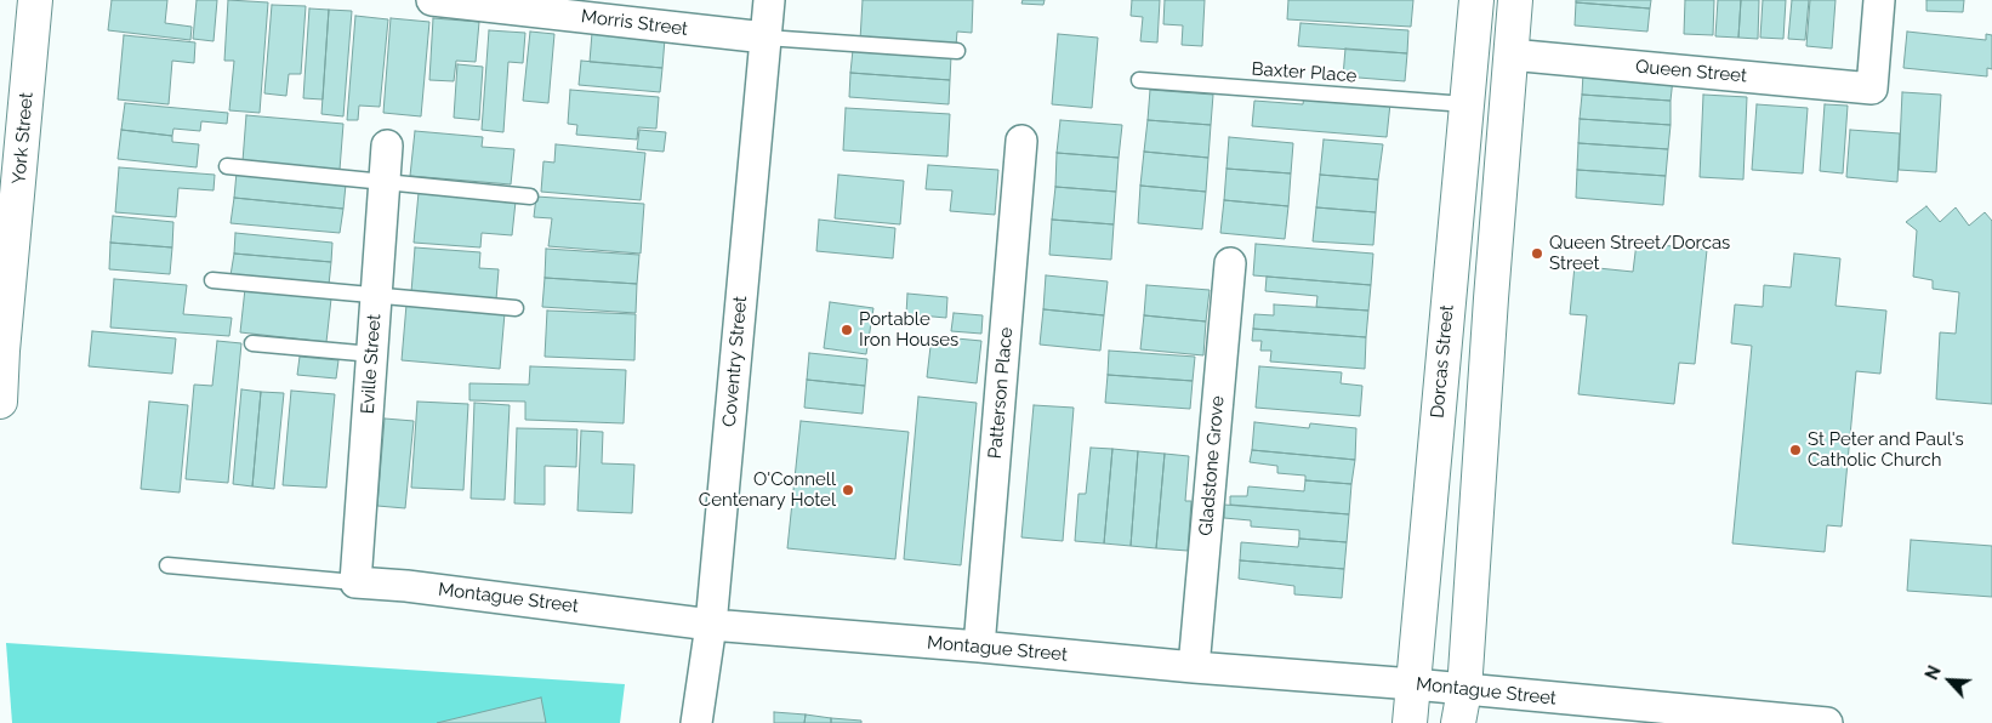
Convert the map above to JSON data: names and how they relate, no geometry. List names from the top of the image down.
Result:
{
  "streets": {
    "street": [
      "Morris Street",
      "Queen Street",
      "York Street",
      "Coventry Street",
      "Dorcas Street",
      "Eville Street",
      "Patterson Place",
      "Gladstone Grove",
      "Montague Street"
    ],
    "lane": ["Baxter Place"]
  },
  "crossings": [
    ["Morris Street", "Coventry Street"],
    ["Baxter Place", "Dorcas Street"],
    ["Coventry Street", "Montague Street"],
    ["Dorcas Street", "Montague Street"],
    ["Eville Street", "Montague Street"],
    ["Patterson Place", "Montague Street"],
    ["Gladstone Grove", "Montague Street"]
  ],
  "places": [
    "Queen Street/Dorcas Street",
    "Portable Iron Houses",
    "St Peter and Paul's Catholic Church",
    "O'Connell Centenary Hotel"
  ],
  "north": "top left"
}
